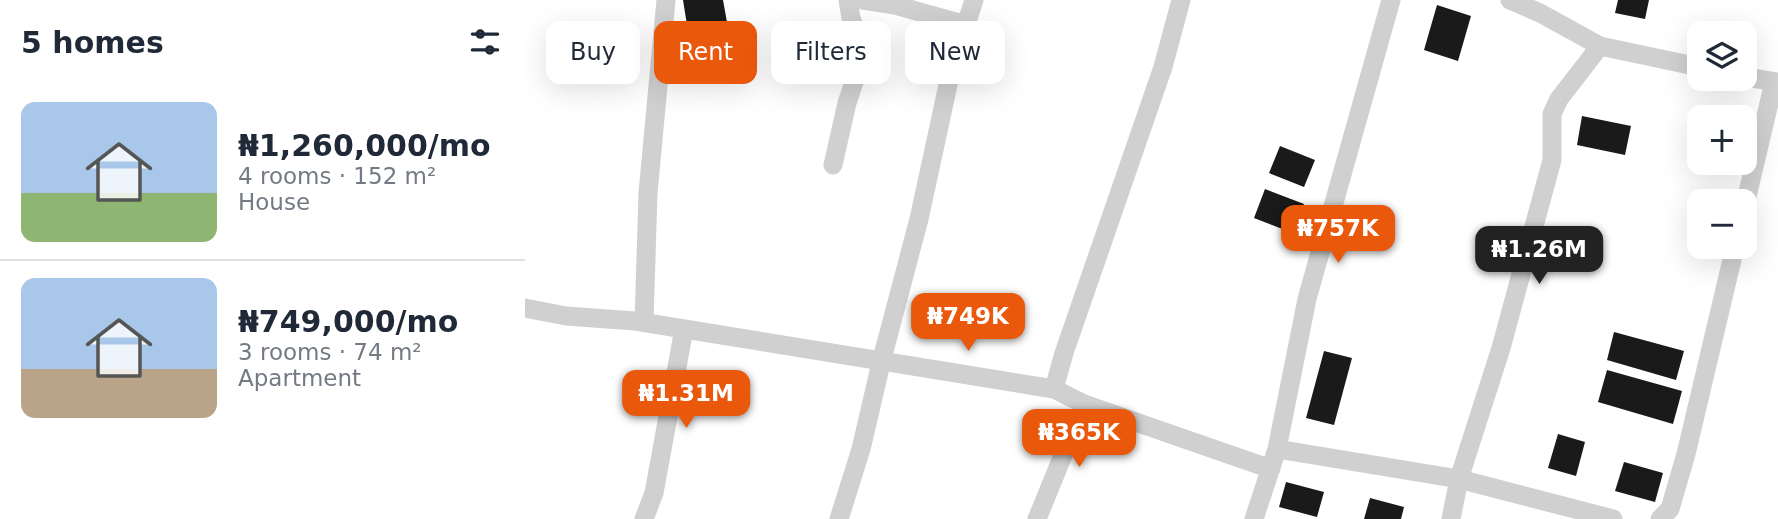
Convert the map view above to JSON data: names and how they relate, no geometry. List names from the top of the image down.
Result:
{
  "page": {
    "heading": "5 homes",
    "map_buttons": ["+", "−"],
    "chip": [
      "Buy",
      "Rent",
      "Filters",
      "New"
    ],
    "list": [
      {
        "name": "₦1,260,000/mo",
        "note": "4 rooms · 152 m² · House"
      },
      {
        "name": "₦749,000/mo",
        "note": "3 rooms · 74 m² · Apartment"
      }
    ],
    "price": [
      "₦757K",
      "₦1.26M",
      "₦749K",
      "₦1.31M",
      "₦365K"
    ]
  }
}
